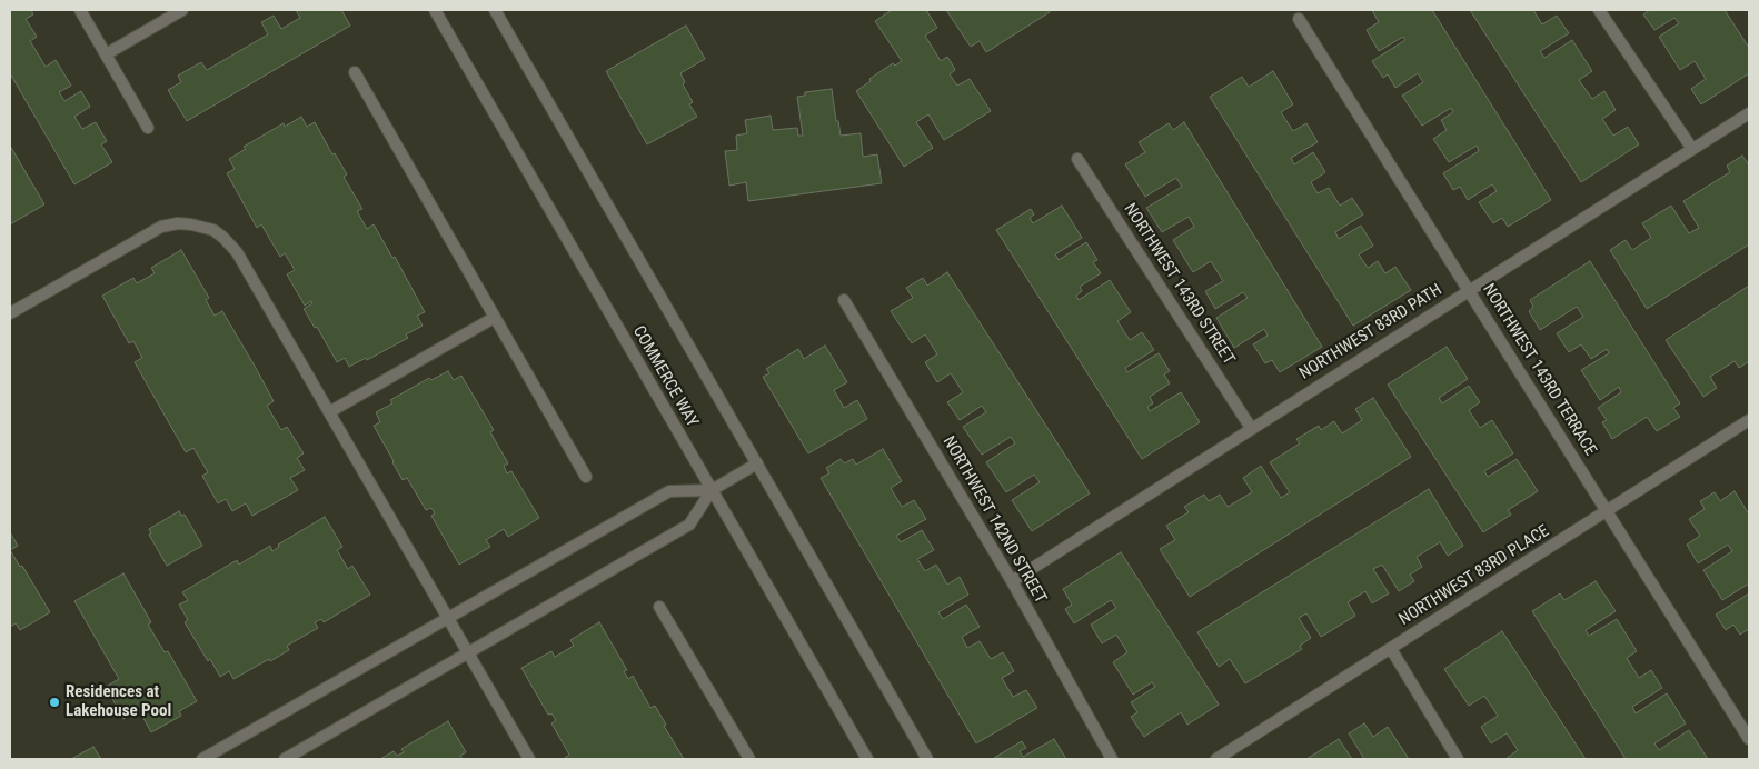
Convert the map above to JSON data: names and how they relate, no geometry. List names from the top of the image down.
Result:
{
  "streets": {
    "street": [
      "NORTHWEST 143RD STREET",
      "NORTHWEST 83RD PATH",
      "NORTHWEST 143RD TERRACE",
      "COMMERCE WAY",
      "NORTHWEST 142ND STREET",
      "NORTHWEST 83RD PLACE"
    ]
  },
  "crossings": [
    ["NORTHWEST 143RD STREET", "NORTHWEST 83RD PATH"],
    ["NORTHWEST 83RD PATH", "NORTHWEST 143RD TERRACE"],
    ["NORTHWEST 83RD PATH", "NORTHWEST 142ND STREET"],
    ["NORTHWEST 143RD TERRACE", "NORTHWEST 83RD PLACE"]
  ],
  "places": ["Residences at Lakehouse Pool"]
}
